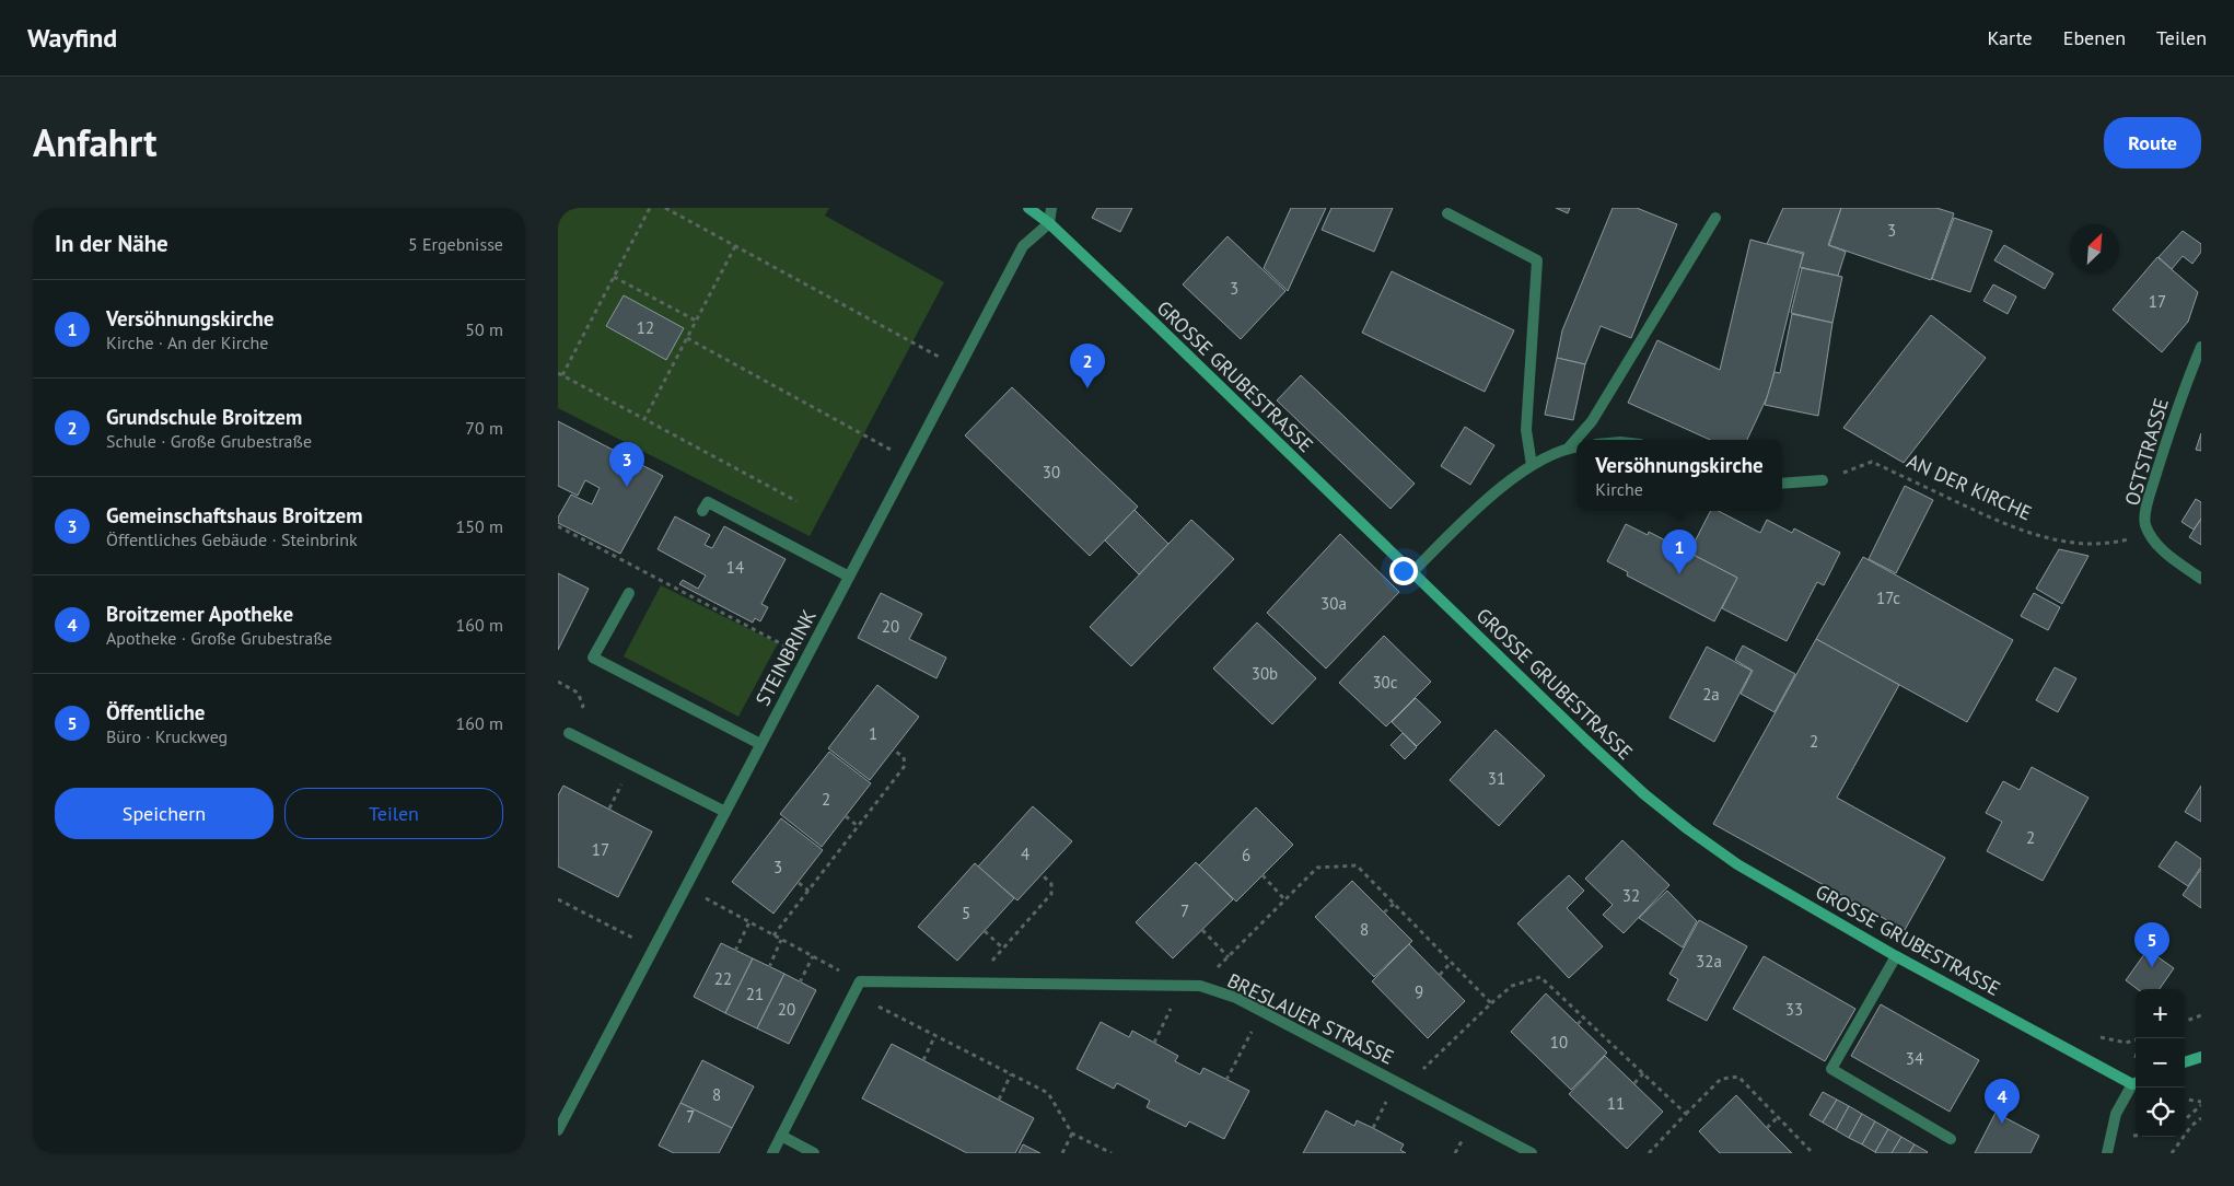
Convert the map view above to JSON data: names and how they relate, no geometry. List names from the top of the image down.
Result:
{
  "streets": {
    "street": [
      "GROSSE GRUBESTRASSE",
      "OSTSTRASSE",
      "STEINBRINK",
      "BRESLAUER STRASSE"
    ],
    "path": ["AN DER KIRCHE"]
  },
  "crossings": [
    ["GROSSE GRUBESTRASSE", "STEINBRINK"],
    ["OSTSTRASSE", "AN DER KIRCHE"]
  ],
  "house_numbers": [
    "3",
    "3",
    "17",
    "12",
    "30",
    "14",
    "17c",
    "30a",
    "20",
    "30b",
    "30c",
    "2a",
    "1",
    "2",
    "31",
    "2",
    "2",
    "17",
    "4",
    "6",
    "3",
    "32",
    "7",
    "5",
    "8",
    "32a",
    "22",
    "9",
    "21",
    "20",
    "33",
    "10",
    "34",
    "8",
    "11",
    "7"
  ],
  "north": "top right",
  "page": {
    "header": "Wayfind",
    "nav": ["Karte", "Ebenen", "Teilen"],
    "title": "Anfahrt",
    "buttons": [
      "Route",
      ["Speichern", "Teilen"]
    ],
    "heading": ["In der Nähe", "5 Ergebnisse"],
    "list": [
      {
        "mark": "1",
        "name": "Versöhnungskirche",
        "note": "Kirche · An der Kirche",
        "value": "50 m"
      },
      {
        "mark": "2",
        "name": "Grundschule Broitzem",
        "note": "Schule · Große Grubestraße",
        "value": "70 m"
      },
      {
        "mark": "3",
        "name": "Gemeinschaftshaus Broitzem",
        "note": "Öffentliches Gebäude · Steinbrink",
        "value": "150 m"
      },
      {
        "mark": "4",
        "name": "Broitzemer Apotheke",
        "note": "Apotheke · Große Grubestraße",
        "value": "160 m"
      },
      {
        "mark": "5",
        "name": "Öffentliche",
        "note": "Büro · Kruckweg",
        "value": "160 m"
      }
    ],
    "pins": [
      "2",
      "3",
      "1",
      "5",
      "4"
    ],
    "popup": ["Versöhnungskirche", "Kirche"],
    "map_buttons": ["+", "−"]
  }
}
